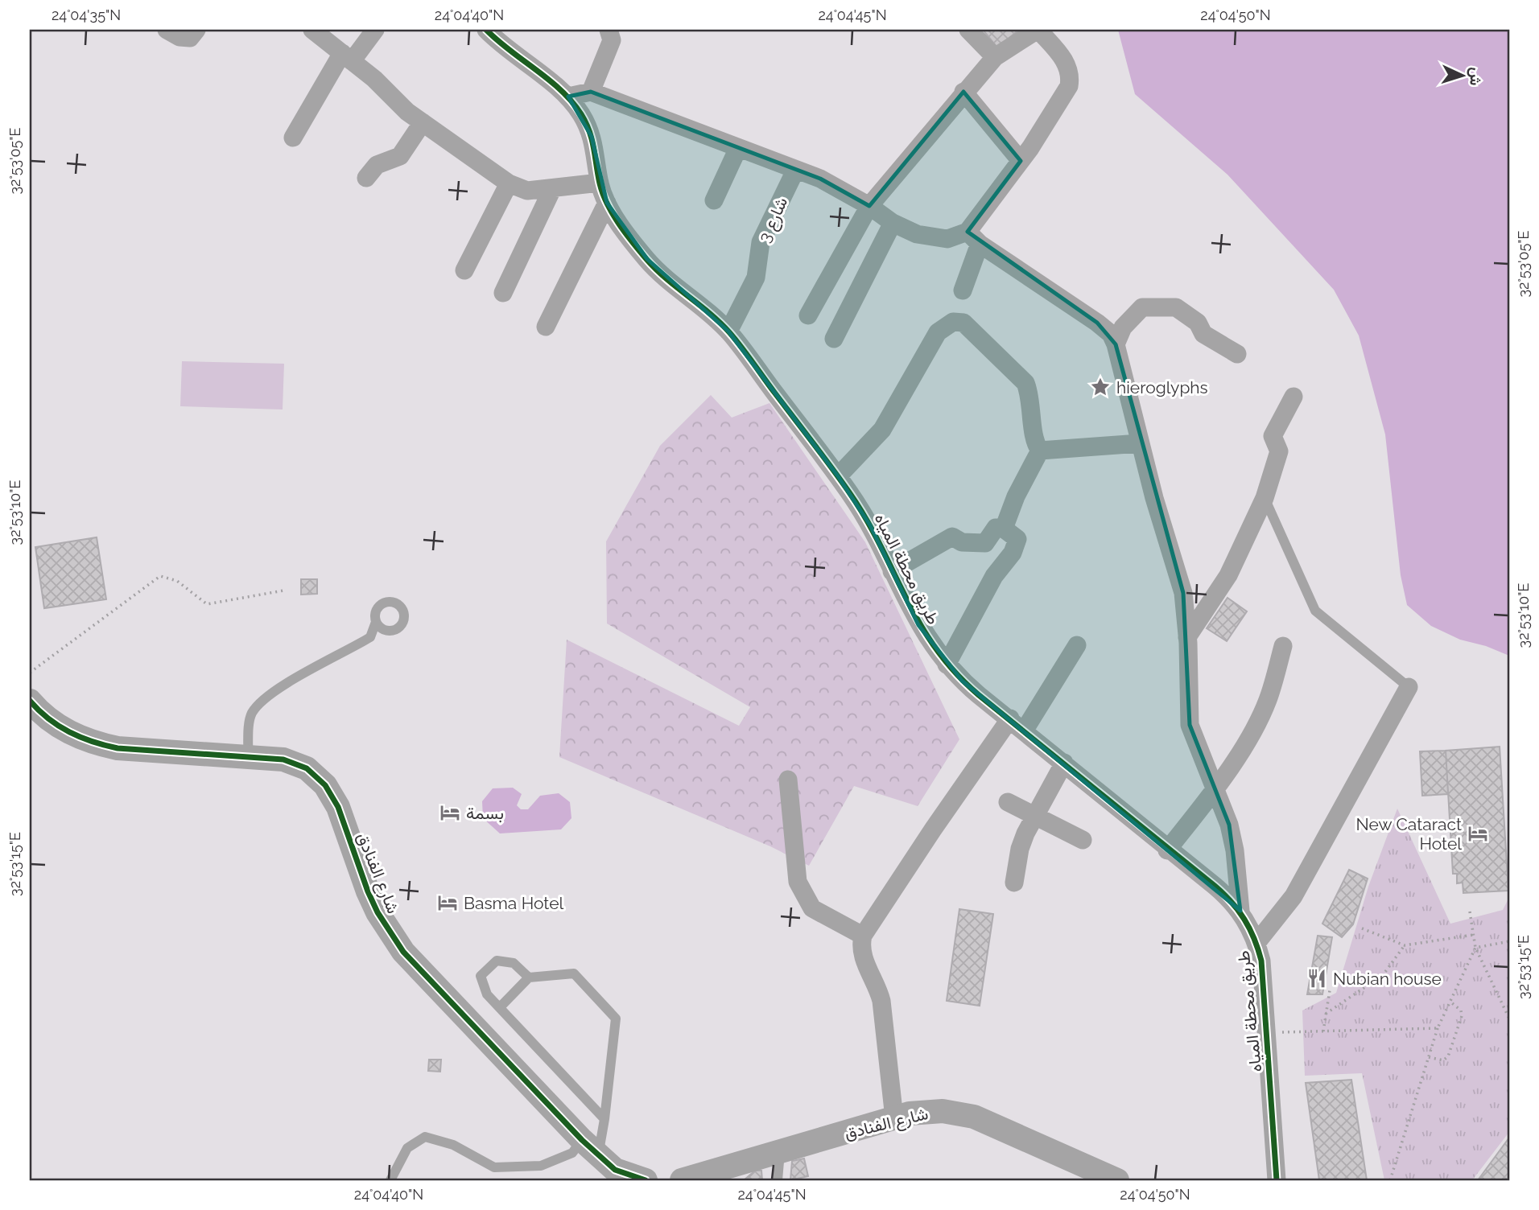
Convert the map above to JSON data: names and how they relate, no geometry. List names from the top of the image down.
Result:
{
  "streets": {
    "street": ["شارع 3", "طريق محطة المياه", "شارع الفنادق"]
  },
  "crossings": [
    ["شارع 3", "طريق محطة المياه"]
  ],
  "places": {
    "place": ["hieroglyphs"],
    "hotel": ["بسمة", "New Cataract Hotel", "Basma Hotel"],
    "restaurant": ["Nubian house"]
  },
  "north": "right",
  "coordinates": [
    "24°04'35\"N",
    "24°04'40\"N",
    "24°04'45\"N",
    "24°04'50\"N",
    "32°53'05\"E",
    "32°53'10\"E",
    "32°53'15\"E"
  ]
}
